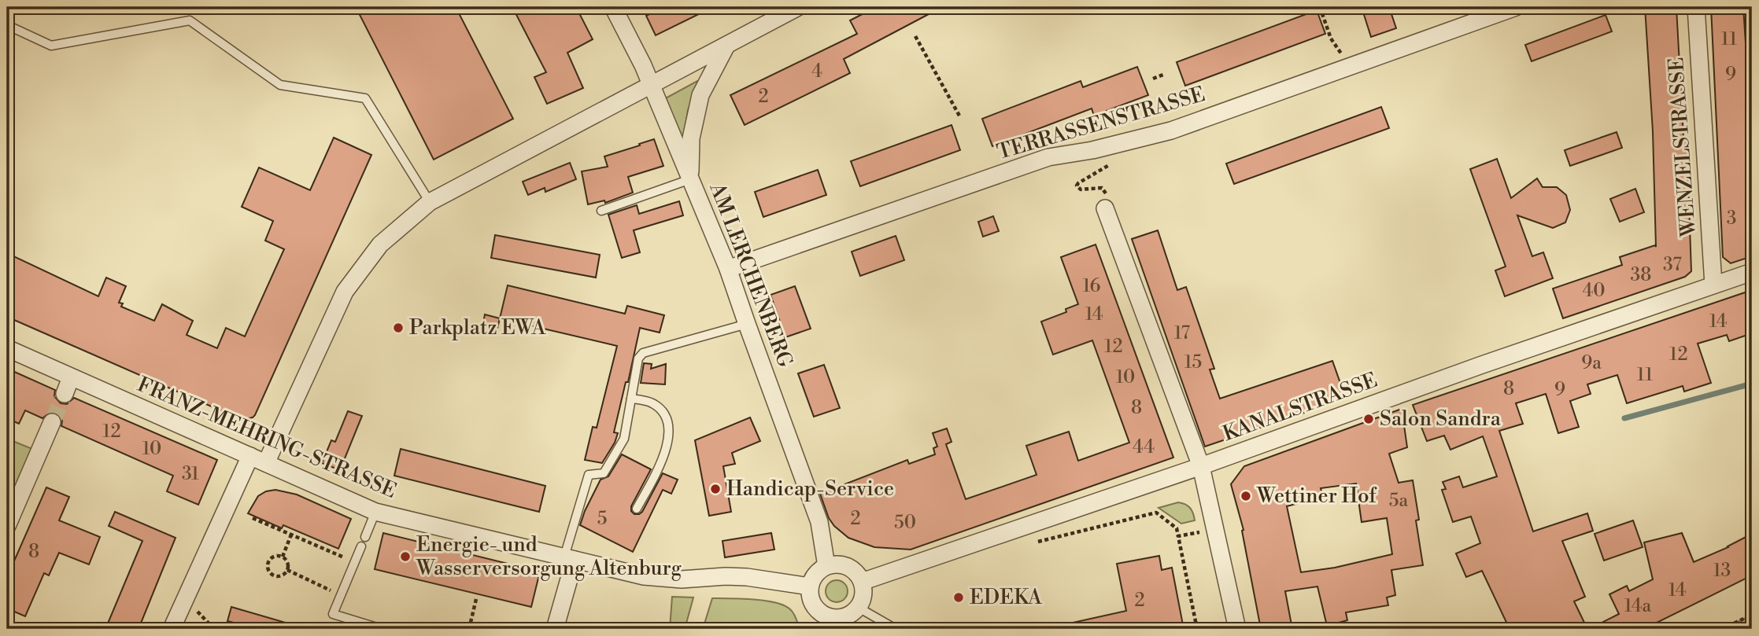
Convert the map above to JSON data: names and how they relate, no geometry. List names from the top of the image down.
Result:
{
  "streets": {
    "street": [
      "TERRASSENSTRASSE",
      "WENZELSTRASSE",
      "AM LERCHENBERG",
      "KANALSTRASSE",
      "FRANZ-MEHRING-STRASSE"
    ]
  },
  "crossings": [
    ["TERRASSENSTRASSE", "AM LERCHENBERG"],
    ["WENZELSTRASSE", "KANALSTRASSE"],
    ["AM LERCHENBERG", "KANALSTRASSE"],
    ["AM LERCHENBERG", "FRANZ-MEHRING-STRASSE"],
    ["KANALSTRASSE", "FRANZ-MEHRING-STRASSE"]
  ],
  "places": [
    "Parkplatz EWA",
    "Salon Sandra",
    "Handicap-Service",
    "Wettiner Hof",
    "Energie- und Wasserversorgung Altenburg",
    "EDEKA"
  ],
  "house_numbers": [
    "11",
    "4",
    "9",
    "2",
    "3",
    "37",
    "38",
    "16",
    "40",
    "14",
    "14",
    "17",
    "12",
    "12",
    "15",
    "9a",
    "11",
    "10",
    "8",
    "9",
    "8",
    "12",
    "44",
    "10",
    "31",
    "5a",
    "5",
    "2",
    "50",
    "8",
    "13",
    "14",
    "2",
    "14a"
  ]
}
